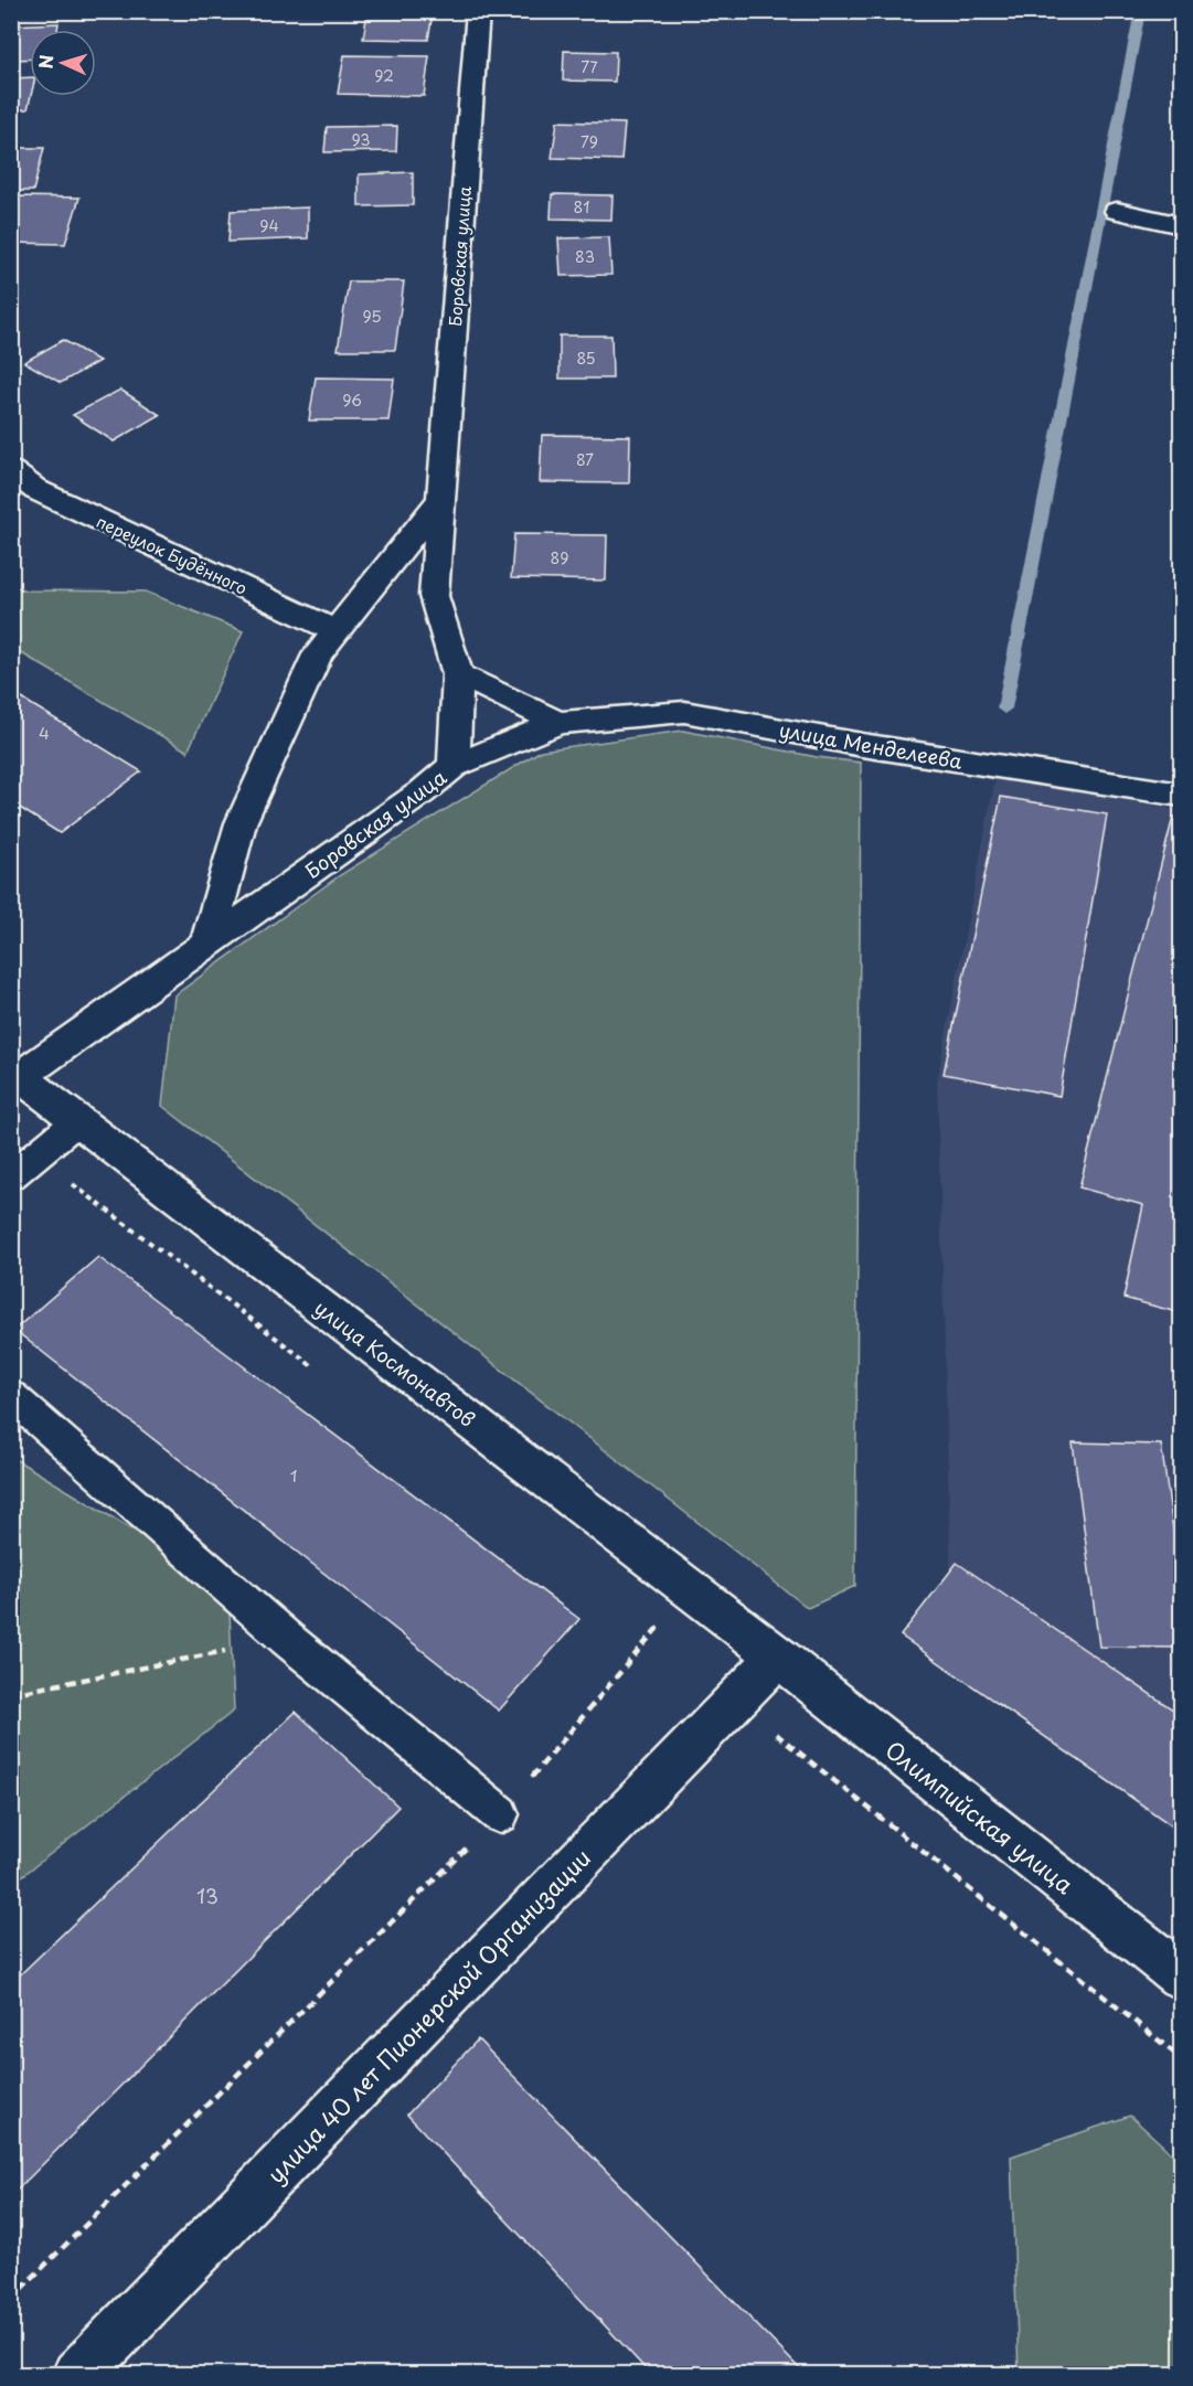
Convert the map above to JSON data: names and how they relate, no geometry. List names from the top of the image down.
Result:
{
  "streets": {
    "street": [
      "Боровская улица",
      "переулок Будённого",
      "улица Менделеева",
      "улица Космонавтов",
      "Олимпийская улица",
      "улица 40 лет Пионерской Организации"
    ]
  },
  "crossings": [
    ["Боровская улица", "улица Менделеева"],
    ["Боровская улица", "улица Космонавтов"],
    ["улица Космонавтов", "Олимпийская улица"],
    ["улица Космонавтов", "улица 40 лет Пионерской Организации"],
    ["Олимпийская улица", "улица 40 лет Пионерской Организации"]
  ],
  "house_numbers": [
    "77",
    "92",
    "93",
    "79",
    "81",
    "94",
    "83",
    "95",
    "85",
    "96",
    "87",
    "89",
    "4",
    "1",
    "13"
  ],
  "north": "left"
}
